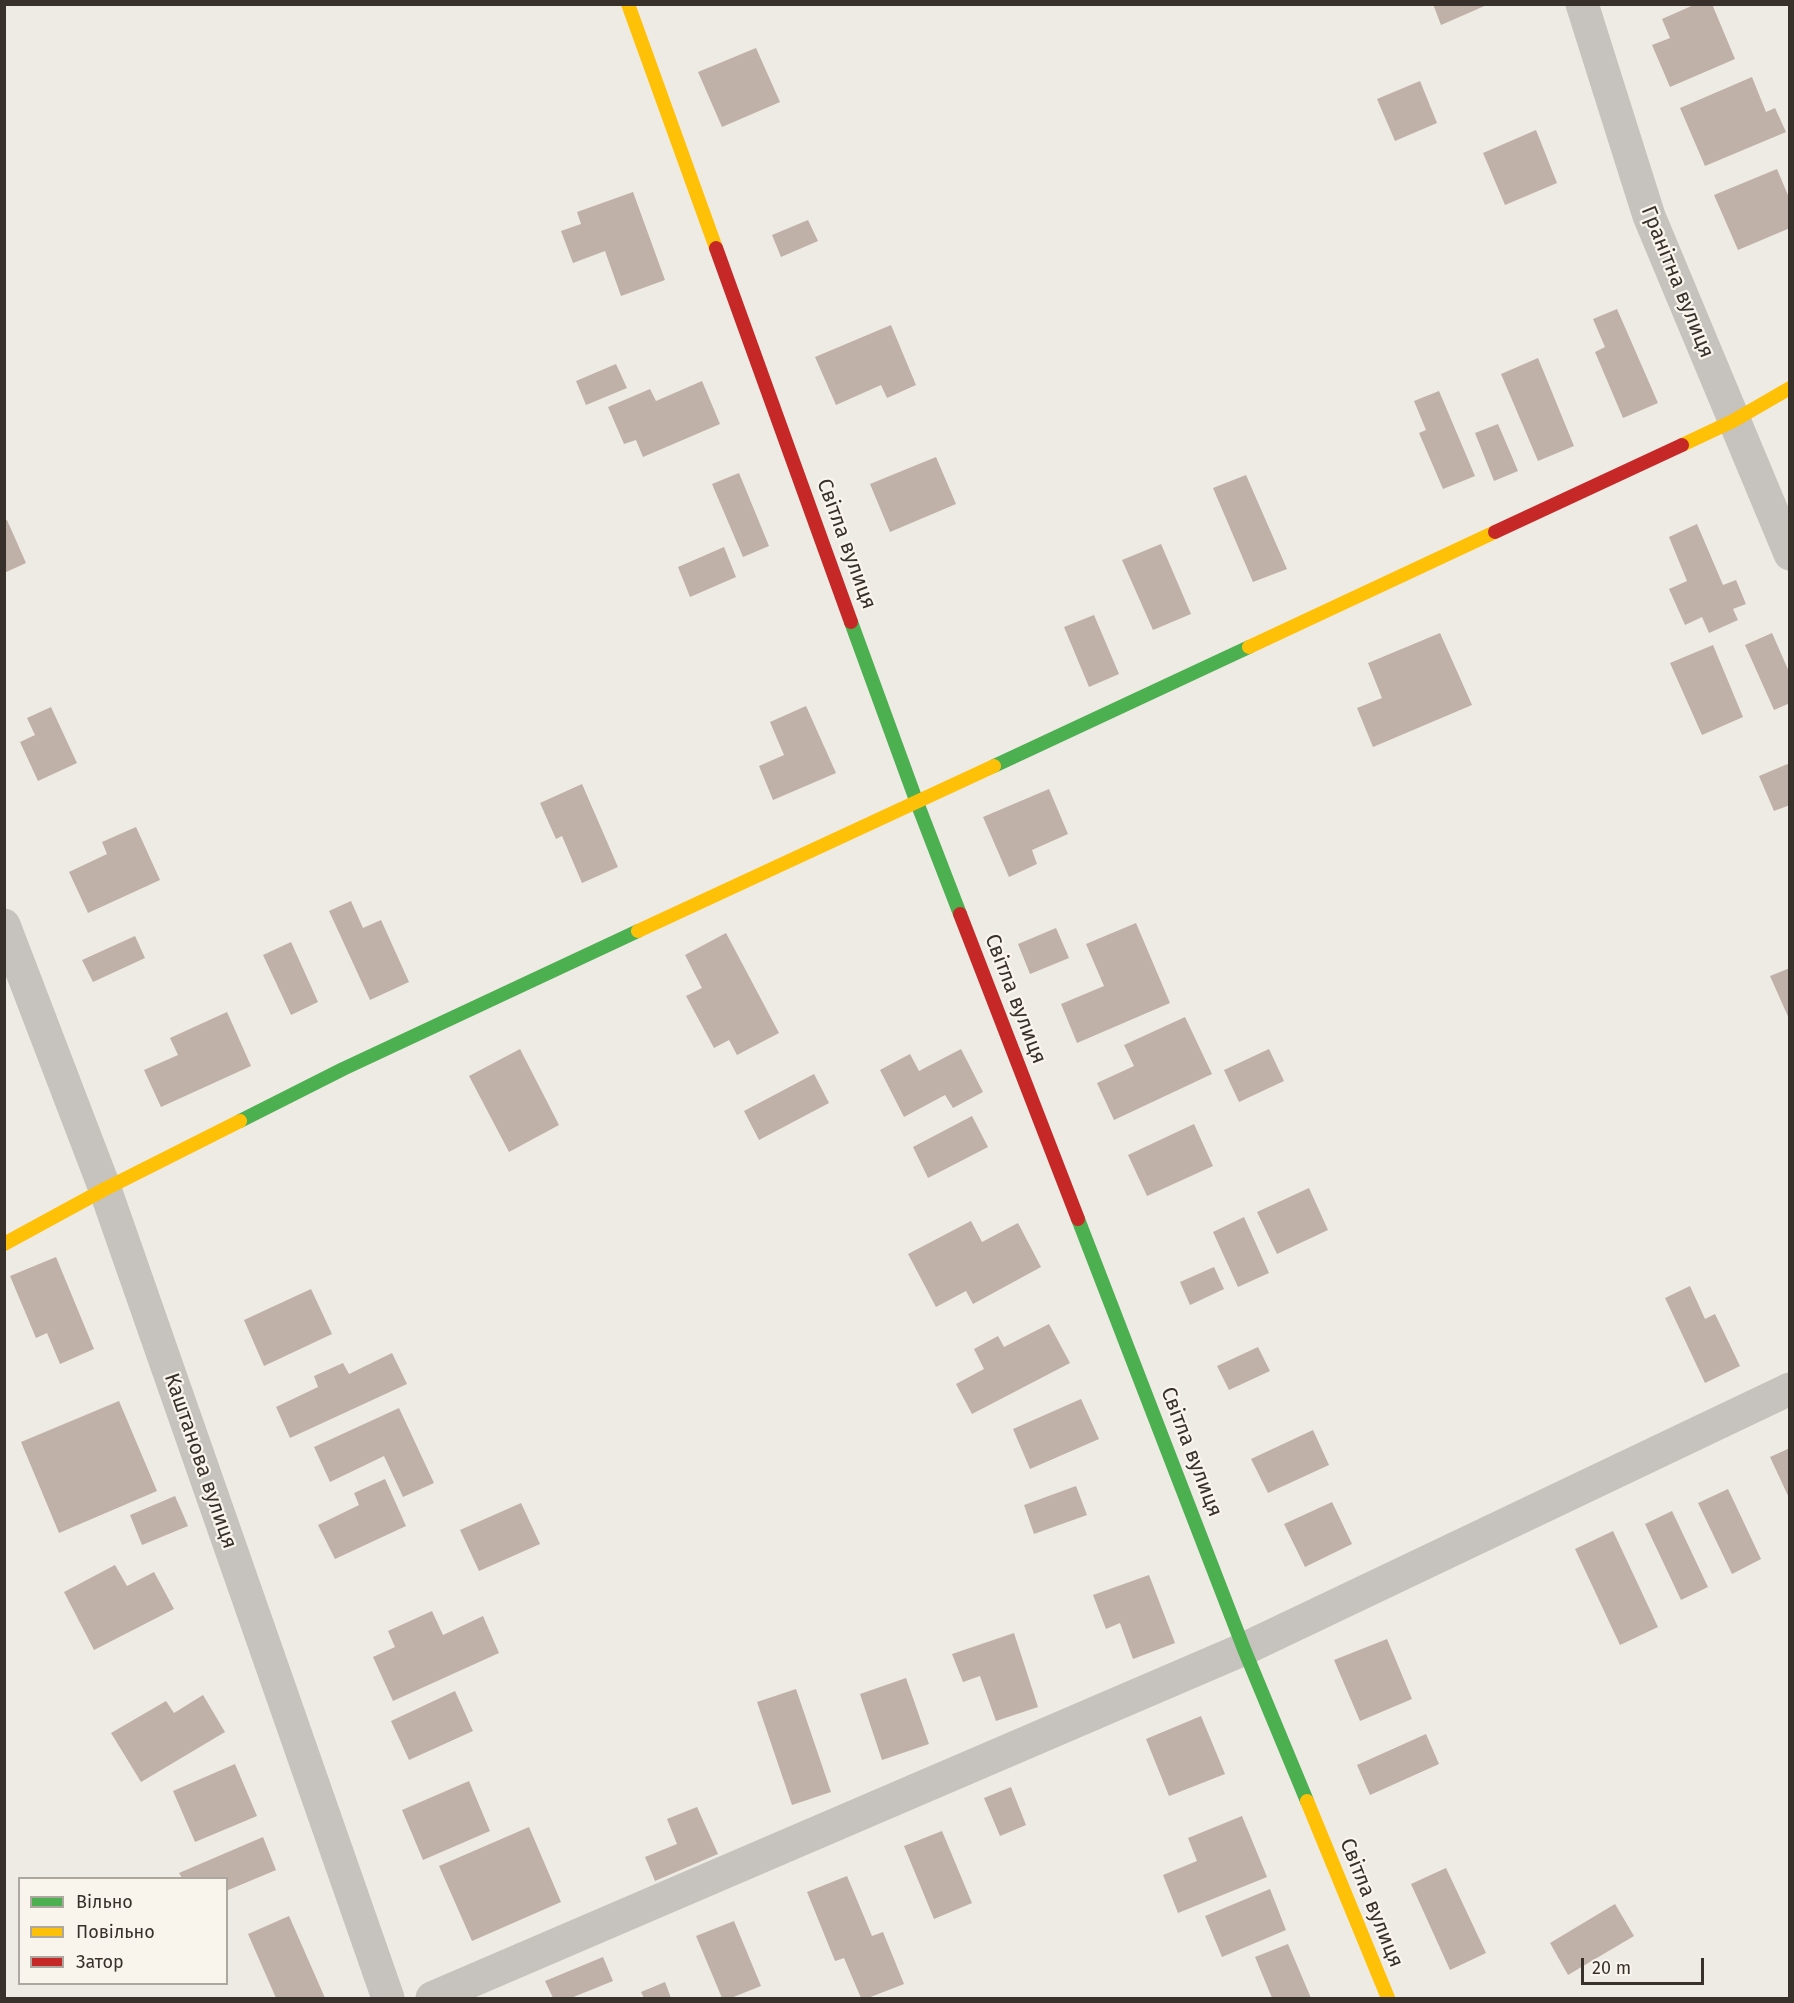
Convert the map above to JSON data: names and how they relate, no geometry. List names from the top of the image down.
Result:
{
  "streets": {
    "street": ["Гранітна вулиця", "Світла вулиця", "Каштанова вулиця"]
  },
  "legend": ["Вільно", "Повільно", "Затор"],
  "scale_bar": "20 m"
}
